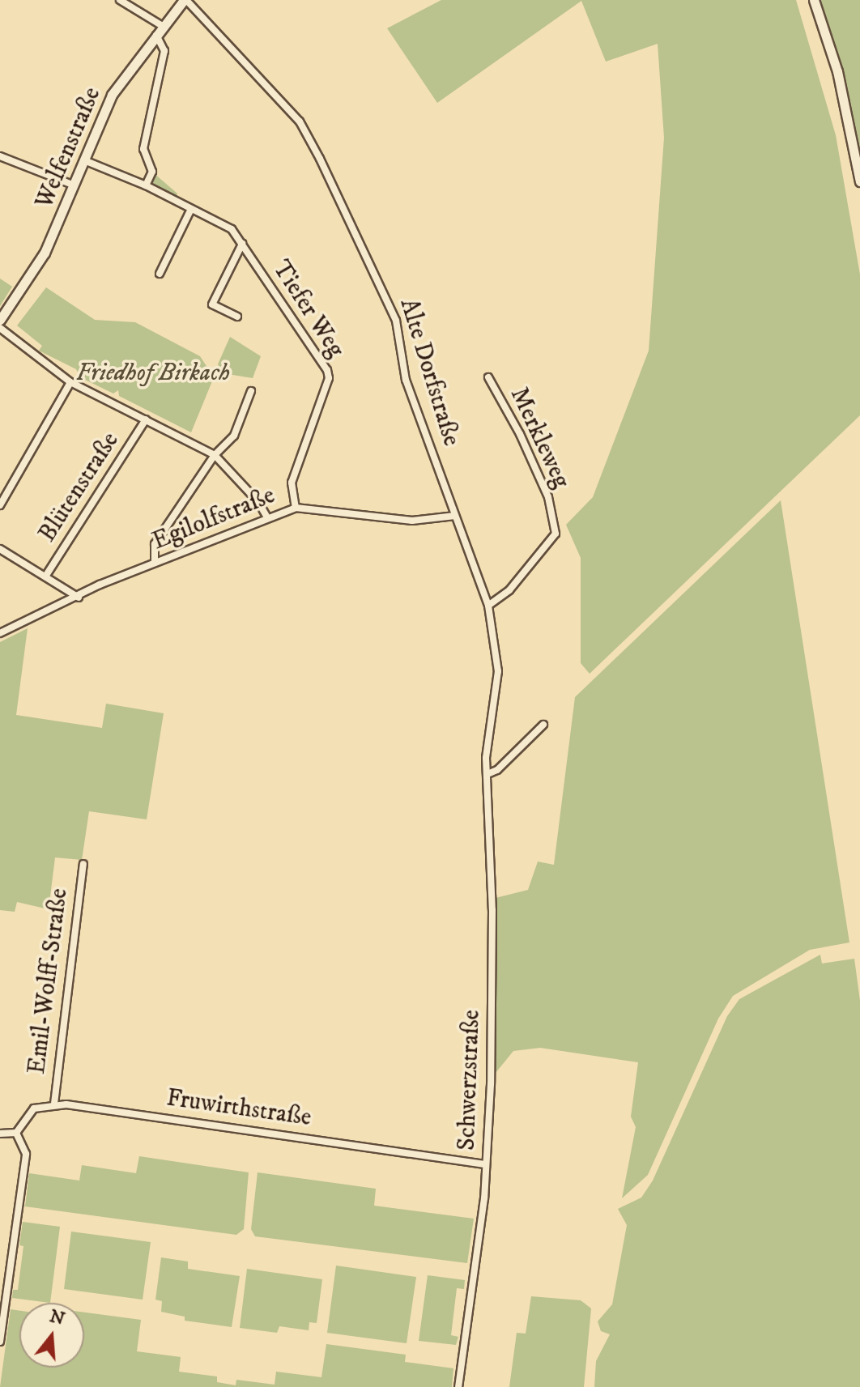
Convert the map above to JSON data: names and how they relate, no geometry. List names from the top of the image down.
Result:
{
  "streets": {
    "street": [
      "Welfenstraße",
      "Tiefer Weg",
      "Alte Dorfstraße",
      "Merkleweg",
      "Blütenstraße",
      "Egilolfstraße",
      "Emil-Wolff-Straße",
      "Schwerzstraße",
      "Fruwirthstraße"
    ]
  },
  "crossings": [
    ["Welfenstraße", "Tiefer Weg"],
    ["Welfenstraße", "Alte Dorfstraße"],
    ["Tiefer Weg", "Egilolfstraße"],
    ["Alte Dorfstraße", "Merkleweg"],
    ["Alte Dorfstraße", "Egilolfstraße"],
    ["Alte Dorfstraße", "Schwerzstraße"],
    ["Emil-Wolff-Straße", "Fruwirthstraße"],
    ["Schwerzstraße", "Fruwirthstraße"]
  ],
  "parks": ["Friedhof Birkach"],
  "north": "top"
}
